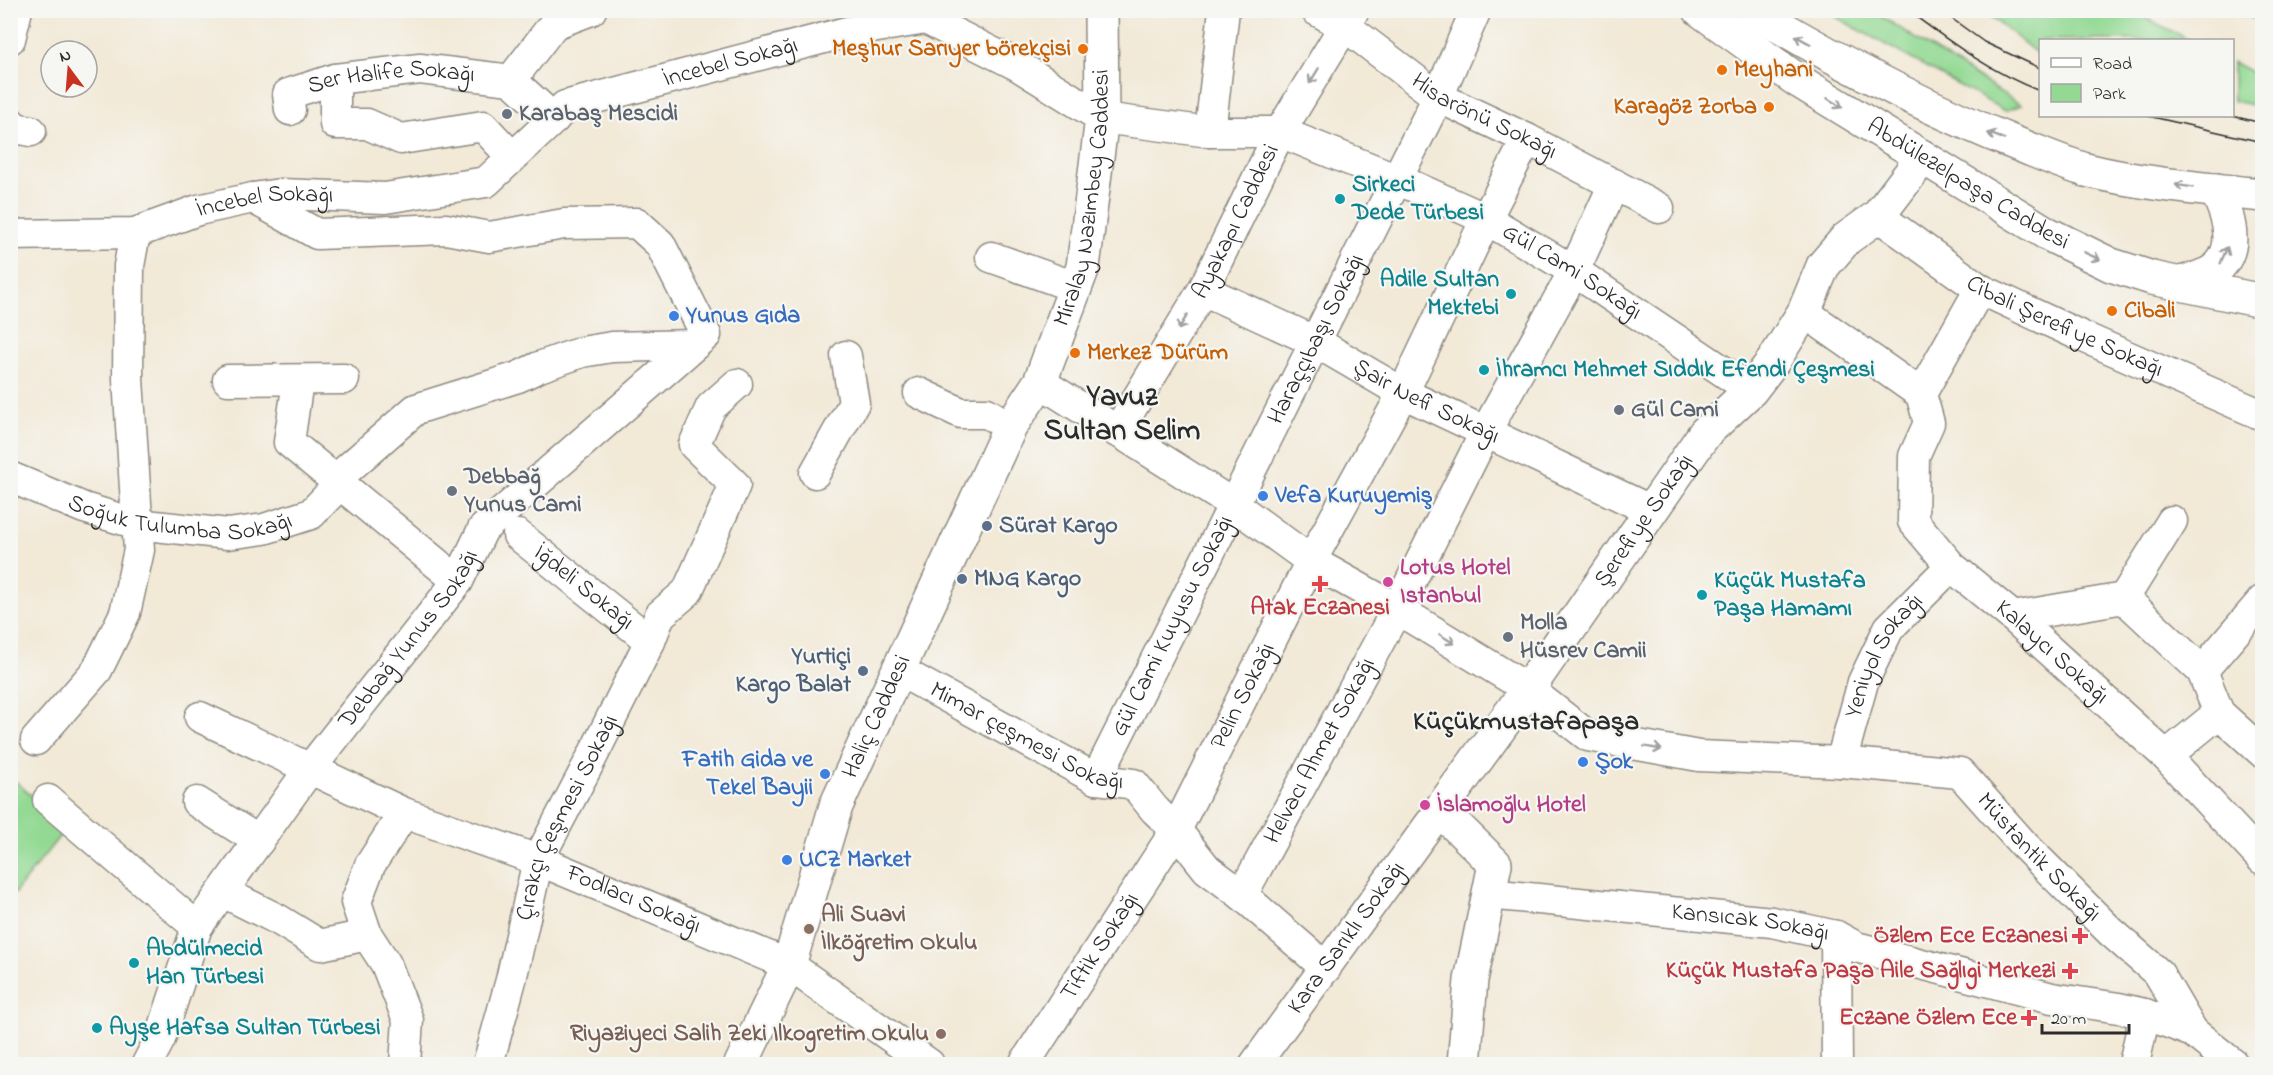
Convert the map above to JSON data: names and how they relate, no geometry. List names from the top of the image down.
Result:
{
  "streets": {
    "main road": [
      "Abdülezelpaşa Caddesi",
      "Miralay Nazımbey Caddesi",
      "Şerefiye Sokağı",
      "Haliç Caddesi"
    ],
    "street": [
      "İncebel Sokağı",
      "Ser Halife Sokağı",
      "Hisarönü Sokağı",
      "Ayakapı Caddesi",
      "Gül Cami Sokağı",
      "Cibali Şerefiye Sokağı",
      "Haraççıbaşı Sokağı",
      "Şair Nefi Sokağı",
      "Soğuk Tulumba Sokağı",
      "İğdeli Sokağı",
      "Gül Cami Kuyusu Sokağı",
      "Debbağ Yunus Sokağı",
      "Kalaycı Sokağı",
      "Yeniyol Sokağı",
      "Pelin Sokağı",
      "Mimar çeşmesi Sokağı",
      "Helvacı Ahmet Sokağı",
      "Çırakçı Çeşmesi Sokağı",
      "Müstantik Sokağı",
      "Fodlacı Sokağı",
      "Kansıcak Sokağı",
      "Kara Sarıklı Sokağı",
      "Tiftik Sokağı"
    ]
  },
  "crossings": [
    ["İncebel Sokağı", "Miralay Nazımbey Caddesi"],
    ["Hisarönü Sokağı", "Ayakapı Caddesi"],
    ["Hisarönü Sokağı", "Haraççıbaşı Sokağı"],
    ["Hisarönü Sokağı", "Pelin Sokağı"],
    ["Hisarönü Sokağı", "Helvacı Ahmet Sokağı"],
    ["Abdülezelpaşa Caddesi", "Şerefiye Sokağı"],
    ["Miralay Nazımbey Caddesi", "Haliç Caddesi"],
    ["Miralay Nazımbey Caddesi", "Müstantik Sokağı"],
    ["Ayakapı Caddesi", "Gül Cami Sokağı"],
    ["Ayakapı Caddesi", "Şair Nefi Sokağı"],
    ["Ayakapı Caddesi", "Müstantik Sokağı"],
    ["Gül Cami Sokağı", "Haraççıbaşı Sokağı"],
    ["Gül Cami Sokağı", "Şerefiye Sokağı"],
    ["Gül Cami Sokağı", "Pelin Sokağı"],
    ["Gül Cami Sokağı", "Helvacı Ahmet Sokağı"],
    ["Cibali Şerefiye Sokağı", "Şerefiye Sokağı"],
    ["Haraççıbaşı Sokağı", "Şair Nefi Sokağı"],
    ["Haraççıbaşı Sokağı", "Gül Cami Kuyusu Sokağı"],
    ["Haraççıbaşı Sokağı", "Müstantik Sokağı"],
    ["Şair Nefi Sokağı", "Şerefiye Sokağı"],
    ["Şair Nefi Sokağı", "Pelin Sokağı"],
    ["Şair Nefi Sokağı", "Helvacı Ahmet Sokağı"],
    ["Soğuk Tulumba Sokağı", "Debbağ Yunus Sokağı"],
    ["Şerefiye Sokağı", "Müstantik Sokağı"],
    ["Şerefiye Sokağı", "Kara Sarıklı Sokağı"],
    ["İğdeli Sokağı", "Çırakçı Çeşmesi Sokağı"],
    ["Gül Cami Kuyusu Sokağı", "Mimar çeşmesi Sokağı"],
    ["Gül Cami Kuyusu Sokağı", "Müstantik Sokağı"],
    ["Debbağ Yunus Sokağı", "Fodlacı Sokağı"],
    ["Kalaycı Sokağı", "Yeniyol Sokağı"],
    ["Yeniyol Sokağı", "Müstantik Sokağı"],
    ["Pelin Sokağı", "Mimar çeşmesi Sokağı"],
    ["Pelin Sokağı", "Müstantik Sokağı"],
    ["Pelin Sokağı", "Tiftik Sokağı"],
    ["Haliç Caddesi", "Mimar çeşmesi Sokağı"],
    ["Haliç Caddesi", "Müstantik Sokağı"],
    ["Haliç Caddesi", "Fodlacı Sokağı"],
    ["Mimar çeşmesi Sokağı", "Tiftik Sokağı"],
    ["Helvacı Ahmet Sokağı", "Müstantik Sokağı"],
    ["Çırakçı Çeşmesi Sokağı", "Fodlacı Sokağı"],
    ["Müstantik Sokağı", "Kansıcak Sokağı"]
  ],
  "one_way": ["Ayakapı Caddesi"],
  "districts": ["Yavuz Sultan Selim", "Küçükmustafapaşa"],
  "places": {
    "other": [
      "Meşhur Sarıyer börekçisi",
      "Meyhani",
      "Karagöz Zorba",
      "Karabaş Mescidi",
      "Sirkeci Dede Türbesi",
      "Adile Sultan Mektebi",
      "Cibali",
      "Yunus Gıda",
      "Merkez Dürüm",
      "İhramcı Mehmet Sıddık Efendi Çeşmesi",
      "Gül Cami",
      "Debbağ Yunus Cami",
      "Vefa Kuruyemiş",
      "Sürat Kargo",
      "MNG Kargo",
      "Lotus Hotel Istanbul",
      "Küçük Mustafa Paşa Hamamı",
      "Molla Hüsrev Camii",
      "Yurtiçi Kargo Balat",
      "Şok",
      "Fatih Gida ve Tekel Bayii",
      "İslamoğlu Hotel",
      "UCZ Market",
      "Ali Suavi İlköğretim Okulu",
      "Abdülmecid Han Türbesi",
      "Ayşe Hafsa Sultan Türbesi",
      "Riyaziyeci Salih Zeki Ilkogretim Okulu"
    ],
    "health": [
      "Atak Eczanesi",
      "Özlem Ece Eczanesi",
      "Küçük Mustafa Paşa Aile Sağlıgi Merkezi",
      "Eczane Özlem Ece"
    ]
  },
  "legend": ["Road", "Park"],
  "scale_bar": "20 m",
  "north": "top"
}
